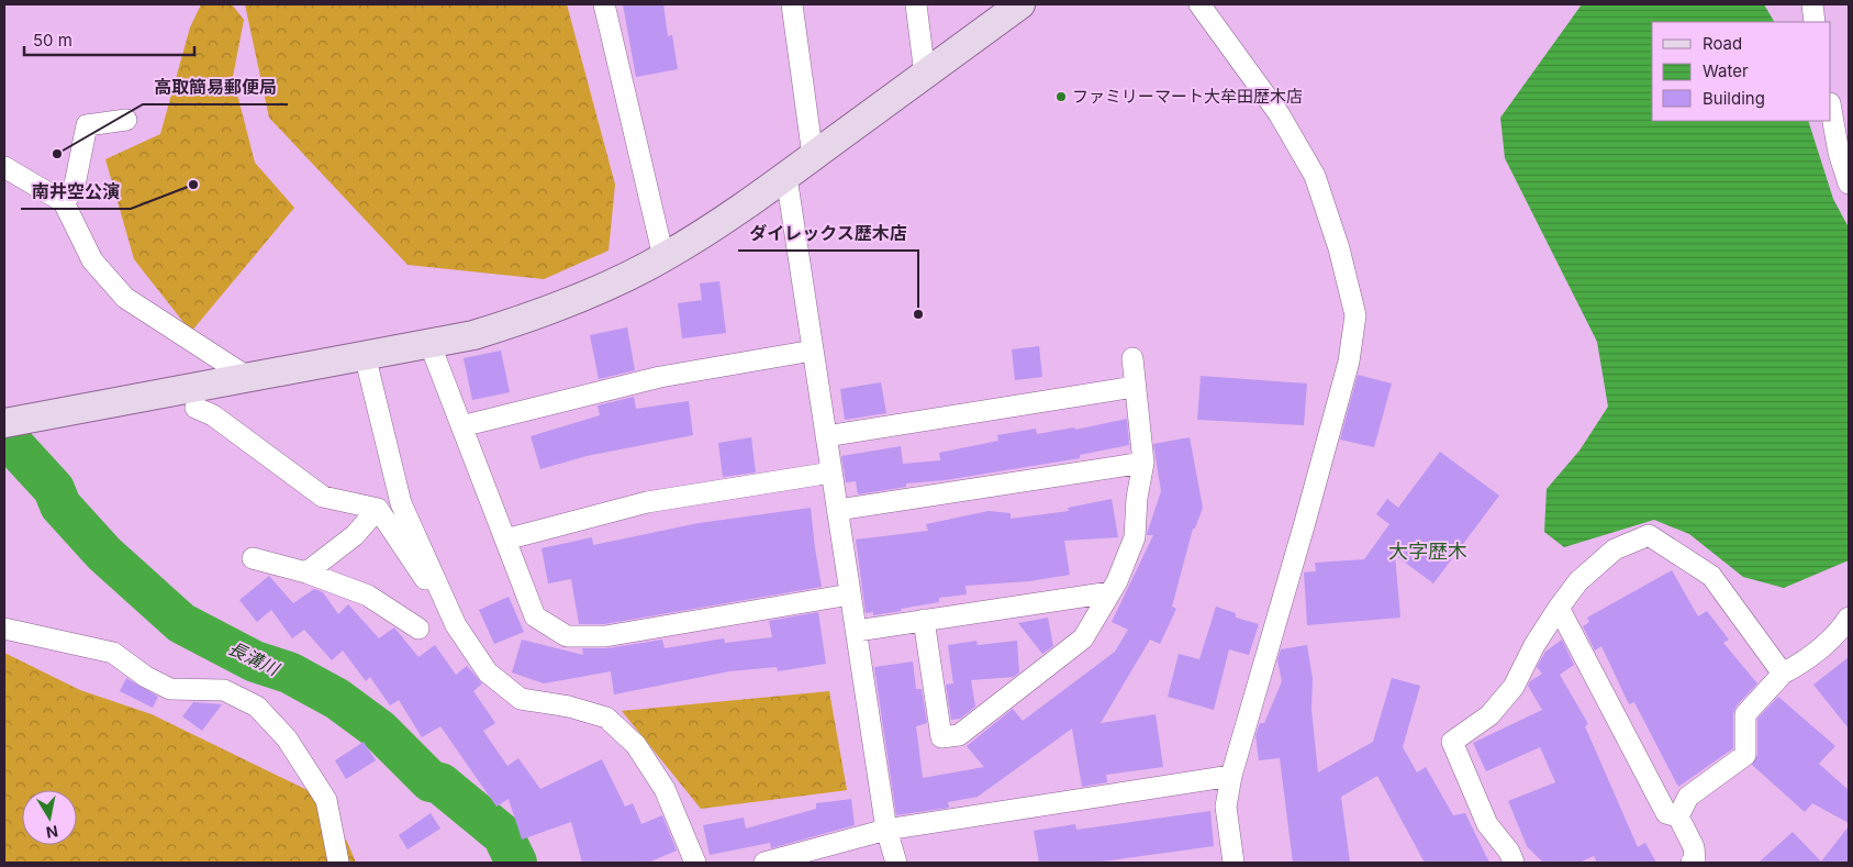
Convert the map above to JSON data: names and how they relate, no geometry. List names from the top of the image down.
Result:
{
  "districts": ["大字歴木"],
  "water": ["長溝川"],
  "places": [
    "ファミリーマート大牟田歴木店",
    "高取簡易郵便局",
    "南井空公演",
    "ダイレックス歴木店"
  ],
  "legend": ["Road", "Water", "Building"],
  "scale_bar": "50 m",
  "north": "bottom"
}
